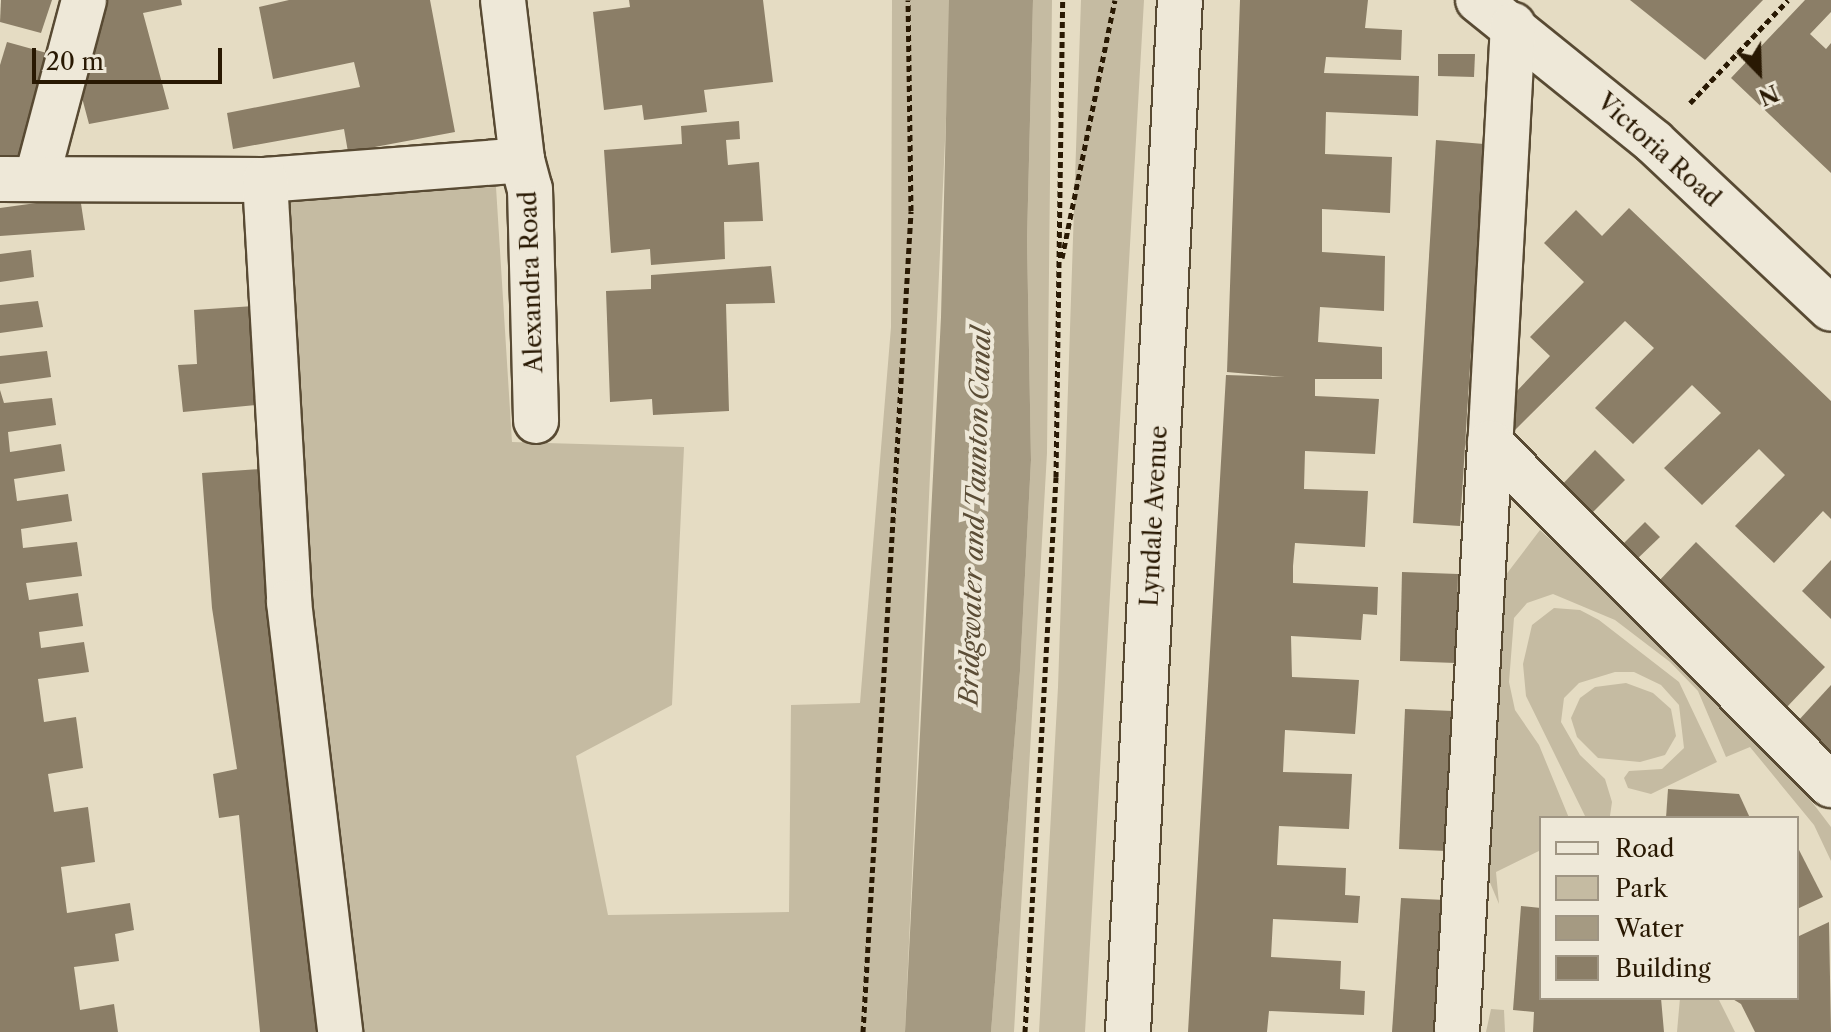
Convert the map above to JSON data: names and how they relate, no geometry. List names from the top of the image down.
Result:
{
  "streets": {
    "street": ["Victoria Road", "Alexandra Road", "Lyndale Avenue"]
  },
  "water": ["Bridgwater and Taunton Canal"],
  "legend": [
    "Road",
    "Park",
    "Water",
    "Building"
  ],
  "scale_bar": "20 m",
  "north": "bottom right"
}
